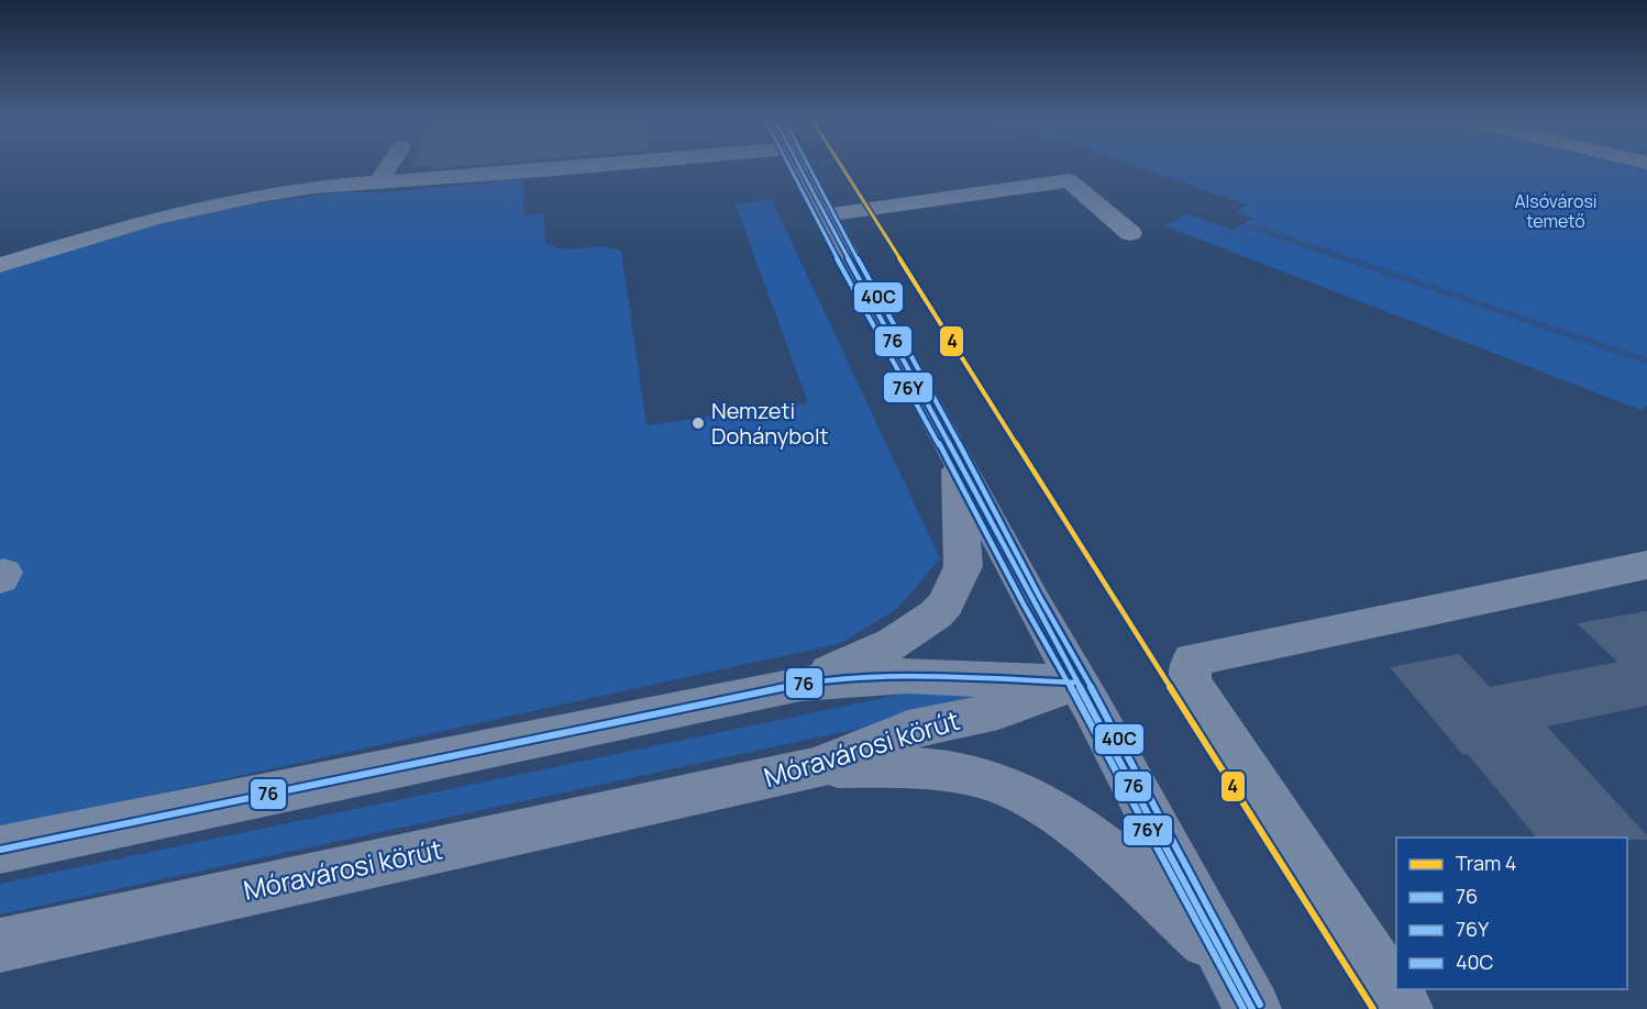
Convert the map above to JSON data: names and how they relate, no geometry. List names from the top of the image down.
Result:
{
  "streets": {
    "main road": ["Móravárosi körút"]
  },
  "parks": ["Alsóvárosi temető"],
  "places": ["Nemzeti Dohánybolt"],
  "lines": [
    "tram line 4",
    "transit line 76",
    "transit line 76Y",
    "transit line 40C"
  ],
  "legend": [
    "Tram 4",
    "76",
    "76Y",
    "40C"
  ]
}
